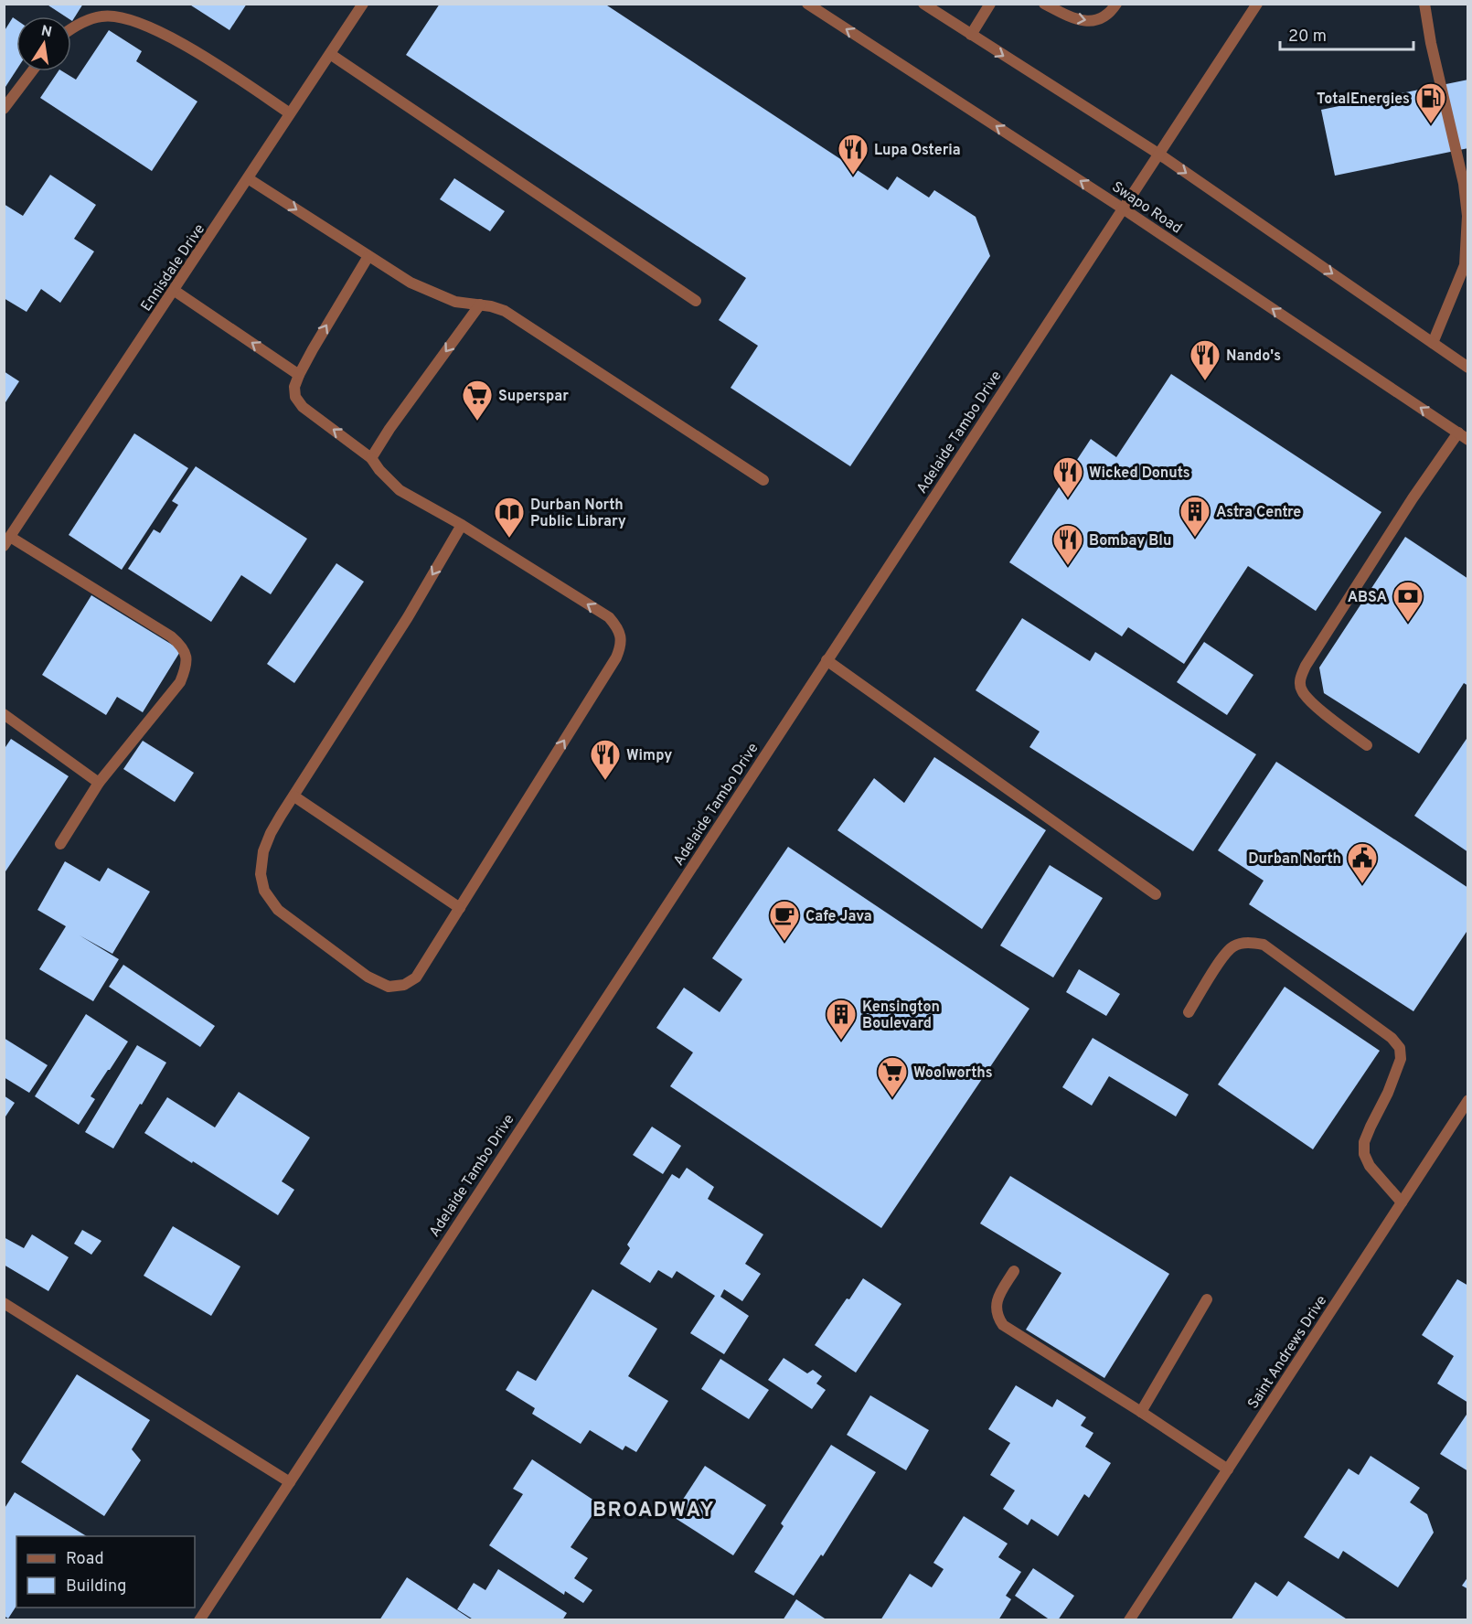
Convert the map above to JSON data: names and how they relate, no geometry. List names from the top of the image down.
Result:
{
  "streets": {
    "street": [
      "Swapo Road",
      "Ennisdale Drive",
      "Adelaide Tambo Drive",
      "Saint Andrews Drive"
    ]
  },
  "crossings": [
    ["Swapo Road", "Adelaide Tambo Drive"]
  ],
  "districts": ["BROADWAY"],
  "places": {
    "fuel station": ["TotalEnergies"],
    "restaurant": [
      "Lupa Osteria",
      "Nando's",
      "Wicked Donuts",
      "Bombay Blu",
      "Wimpy"
    ],
    "supermarket": ["Superspar", "Woolworths"],
    "building": ["Astra Centre", "Kensington Boulevard"],
    "library": ["Durban North Public Library"],
    "bank": ["ABSA"],
    "public building": ["Durban North"],
    "cafe": ["Cafe Java"]
  },
  "legend": ["Road", "Building"],
  "scale_bar": "20 m",
  "north": "top"
}
